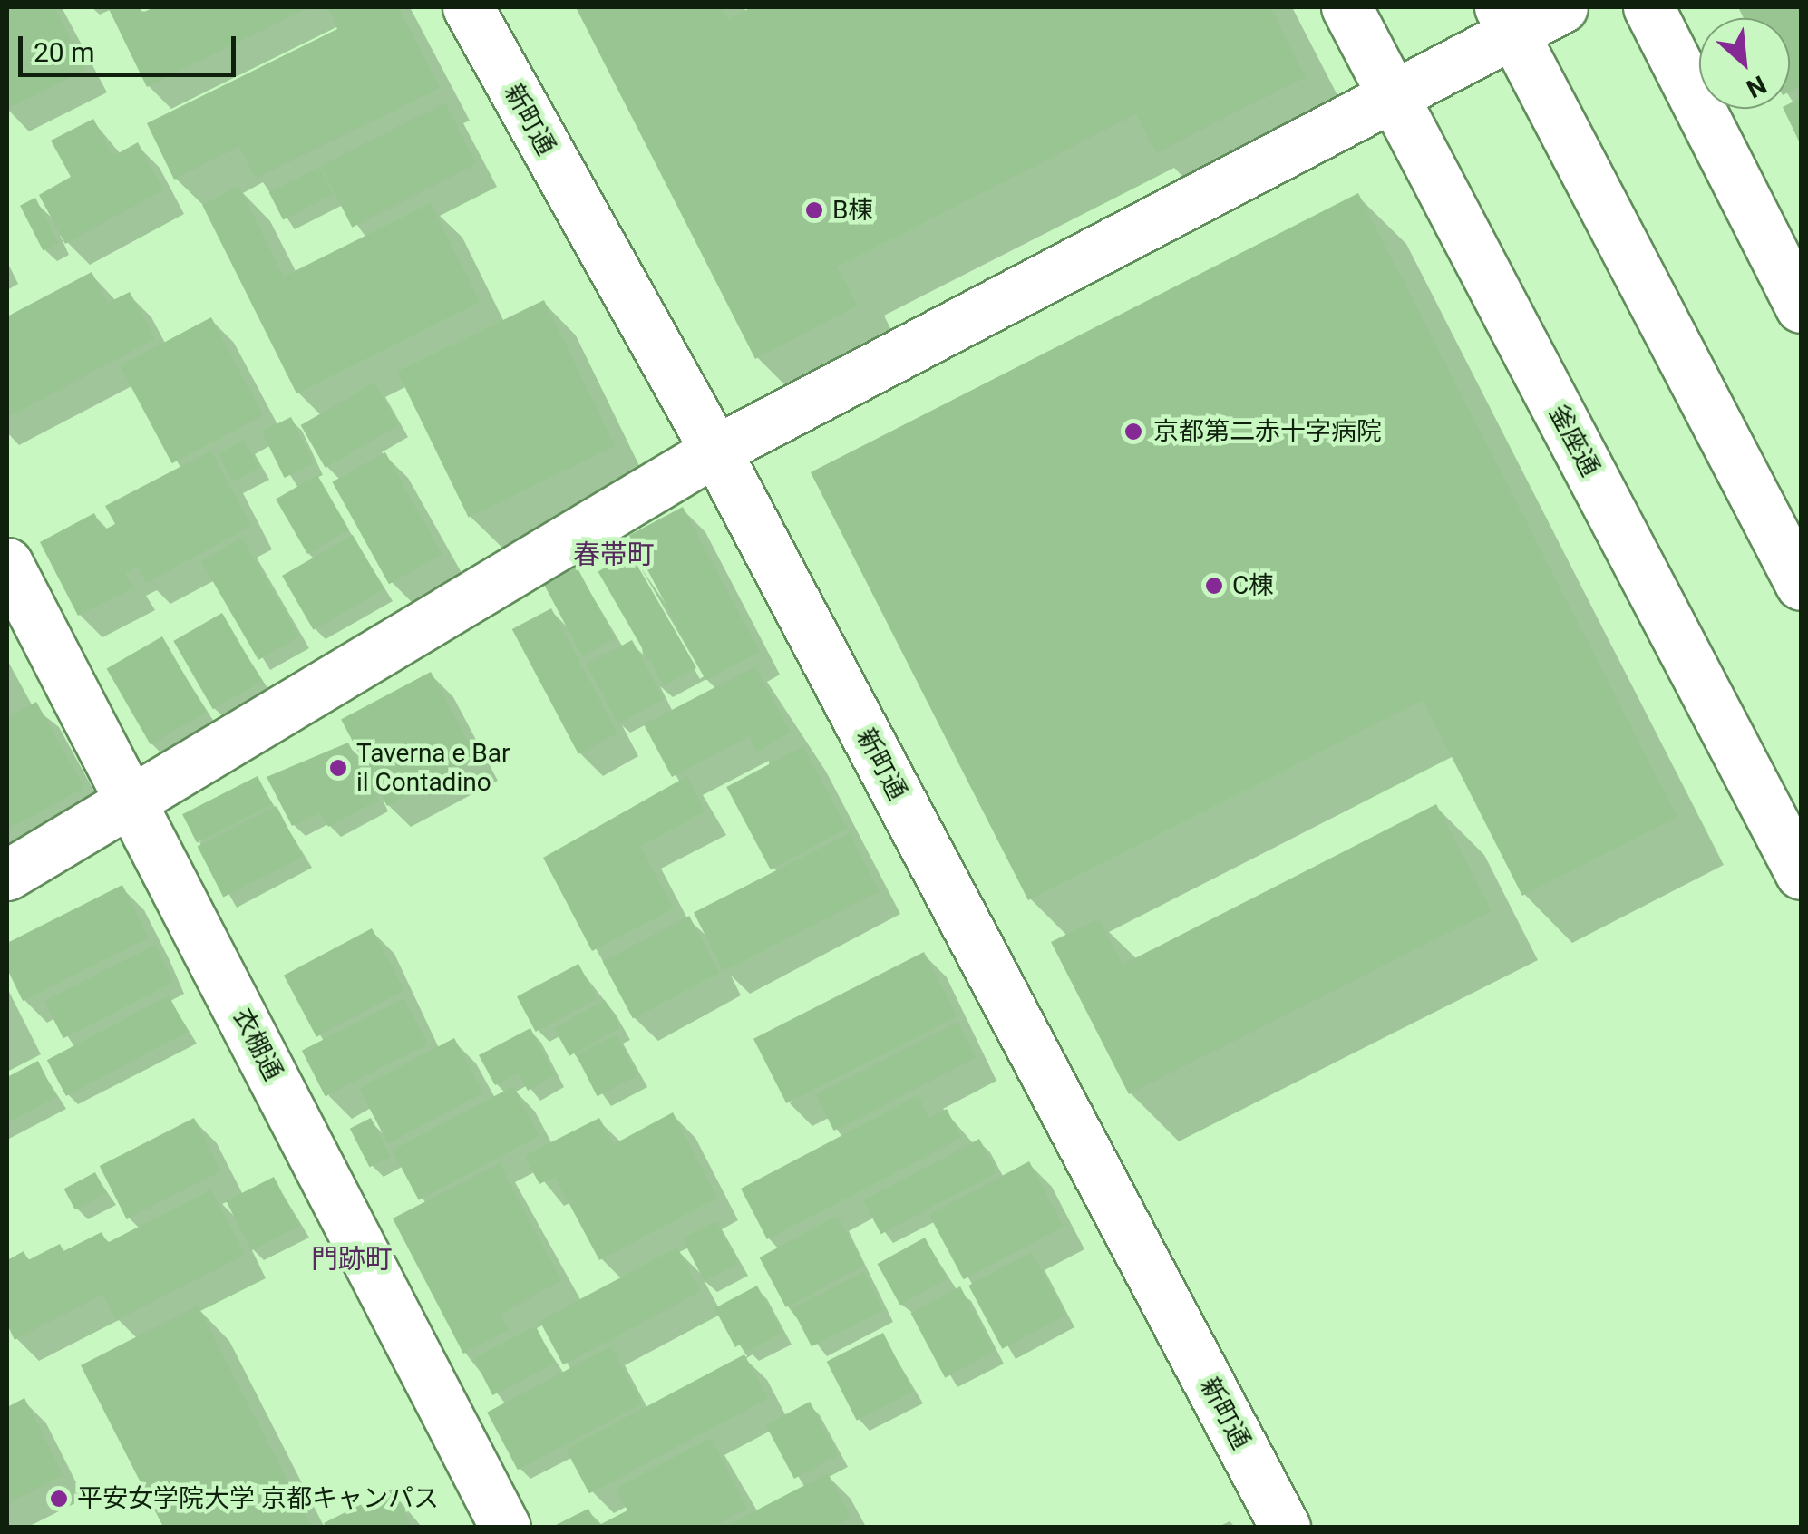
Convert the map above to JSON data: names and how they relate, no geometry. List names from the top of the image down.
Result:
{
  "streets": {
    "street": ["新町通", "釜座通", "衣棚通"]
  },
  "districts": ["春帯町", "門跡町"],
  "places": [
    "B棟",
    "京都第二赤十字病院",
    "C棟",
    "Taverna e Bar il Contadino",
    "平安女学院大学 京都キャンパス"
  ],
  "scale_bar": "20 m",
  "north": "bottom right"
}
